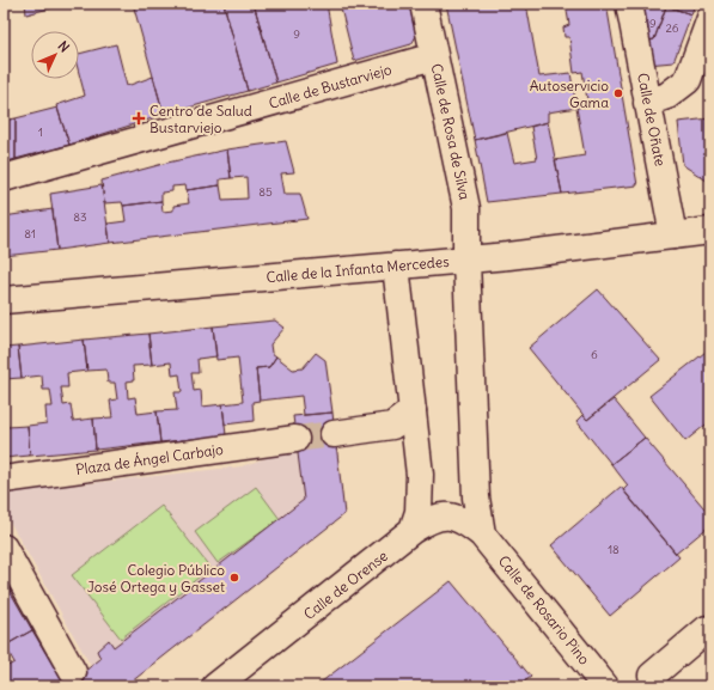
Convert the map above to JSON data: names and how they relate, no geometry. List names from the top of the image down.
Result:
{
  "streets": {
    "street": [
      "Calle de Bustarviejo",
      "Calle de Oñate",
      "Calle de Rosa de Silva",
      "Calle de la Infanta Mercedes",
      "Plaza de Ángel Carbajo",
      "Calle de Orense",
      "Calle de Rosario Pino"
    ]
  },
  "crossings": [
    ["Calle de Bustarviejo", "Calle de Rosa de Silva"],
    ["Calle de Oñate", "Calle de la Infanta Mercedes"],
    ["Calle de Rosa de Silva", "Calle de la Infanta Mercedes"],
    ["Calle de Orense", "Calle de Rosario Pino"]
  ],
  "places": {
    "other": ["Autoservicio Gama", "Colegio Público José Ortega y Gasset"],
    "health": ["Centro de Salud Bustarviejo"]
  },
  "house_numbers": [
    "19",
    "26",
    "9",
    "1",
    "85",
    "83",
    "81",
    "6",
    "18"
  ],
  "north": "top right"
}
